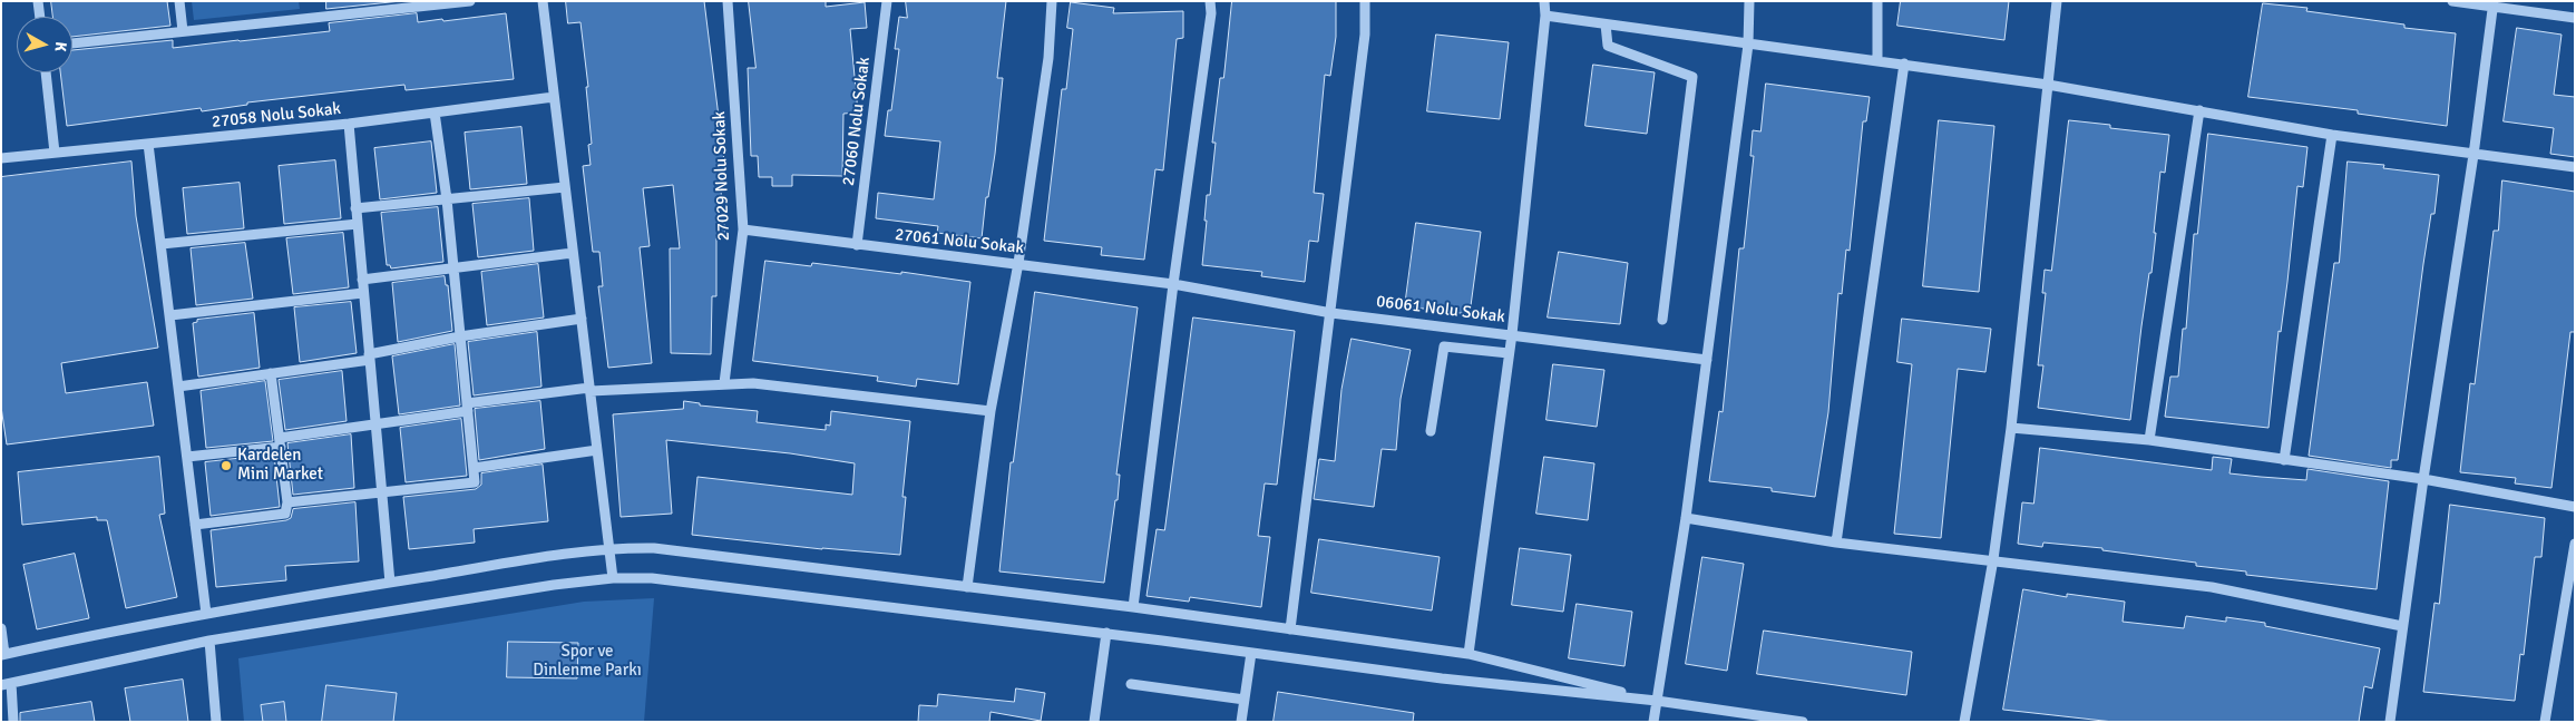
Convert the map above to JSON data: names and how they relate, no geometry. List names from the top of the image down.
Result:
{
  "streets": {
    "street": [
      "27058 Nolu Sokak",
      "27060 Nolu Sokak",
      "27029 Nolu Sokak",
      "27061 Nolu Sokak",
      "06061 Nolu Sokak"
    ]
  },
  "crossings": [
    ["27060 Nolu Sokak", "27061 Nolu Sokak"],
    ["27029 Nolu Sokak", "27061 Nolu Sokak"],
    ["27061 Nolu Sokak", "06061 Nolu Sokak"]
  ],
  "parks": ["Spor ve Dinlenme Parkı"],
  "places": ["Kardelen Mini Market"],
  "north": "right"
}
